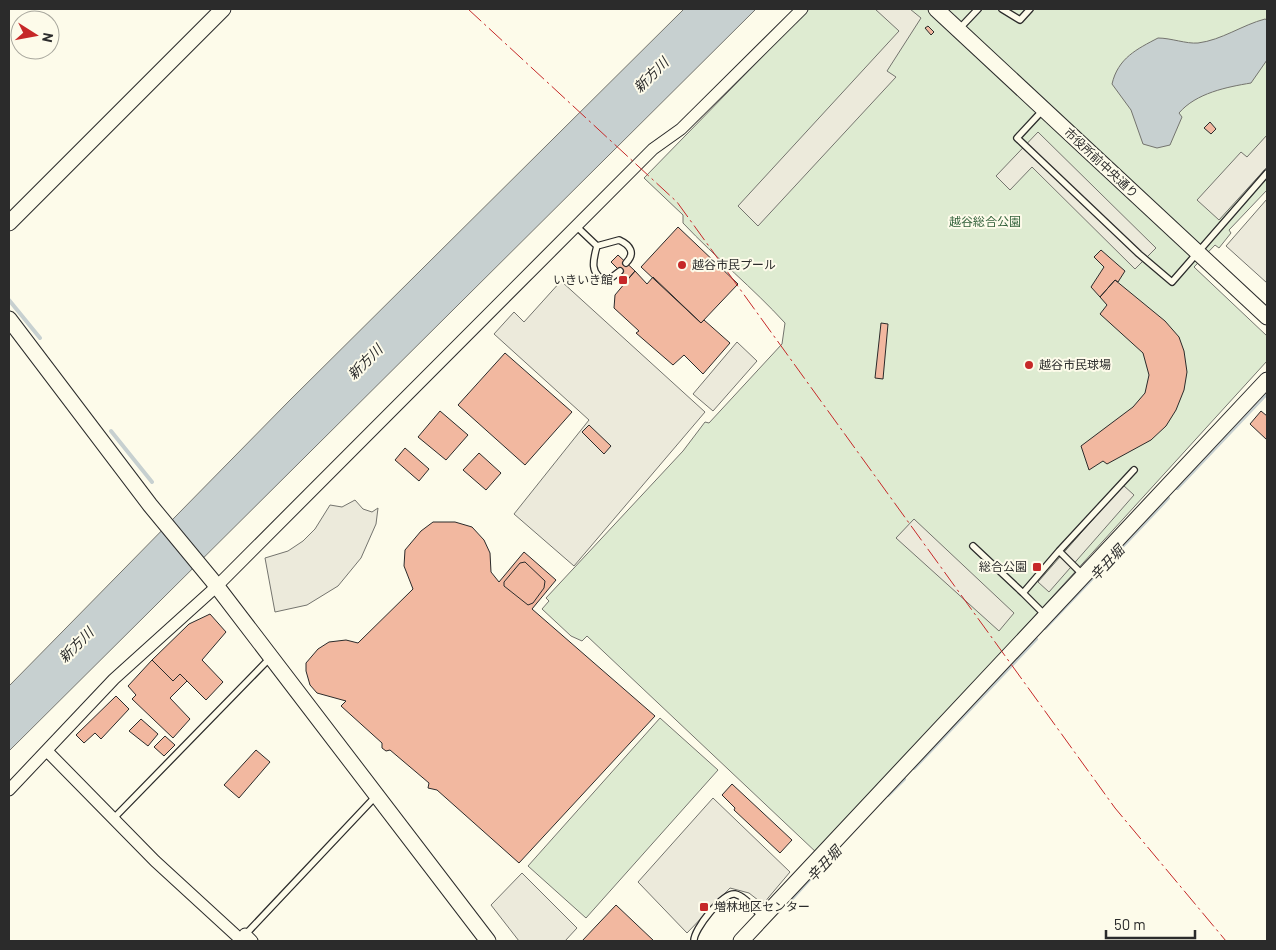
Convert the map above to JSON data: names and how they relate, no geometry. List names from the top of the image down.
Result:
{
  "streets": {
    "street": ["市役所前中央通り"]
  },
  "water": ["新方川", "辛丑堀"],
  "parks": ["越谷総合公園"],
  "places": {
    "other": ["越谷市民プール", "越谷市民球場"],
    "transit": ["いきいき館", "総合公園", "増林地区センター"]
  },
  "scale_bar": "50 m",
  "north": "right"
}
